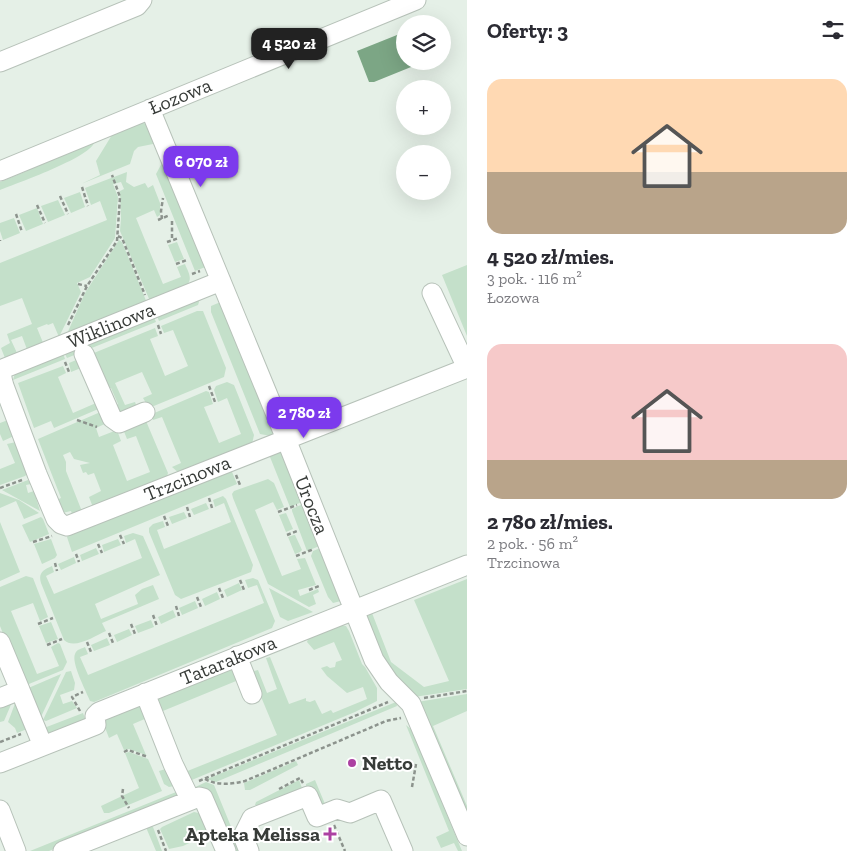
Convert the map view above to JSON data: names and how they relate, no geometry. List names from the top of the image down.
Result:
{
  "streets": {
    "street": [
      "Łozowa",
      "Wiklinowa",
      "Trzcinowa",
      "Urocza",
      "Tatarakowa"
    ]
  },
  "crossings": [
    ["Łozowa", "Urocza"],
    ["Wiklinowa", "Trzcinowa"],
    ["Wiklinowa", "Urocza"],
    ["Trzcinowa", "Urocza"],
    ["Urocza", "Tatarakowa"]
  ],
  "places": {
    "other": ["Netto"],
    "health": ["Apteka Melissa"]
  },
  "page": {
    "heading": "Oferty: 3",
    "map_buttons": ["+", "−"],
    "price": ["4 520 zł", "6 070 zł", "2 780 zł"],
    "list": [
      {
        "name": "4 520 zł/mies.",
        "note": "3 pok. · 116 m² · Łozowa"
      },
      {
        "name": "2 780 zł/mies.",
        "note": "2 pok. · 56 m² · Trzcinowa"
      }
    ]
  }
}
